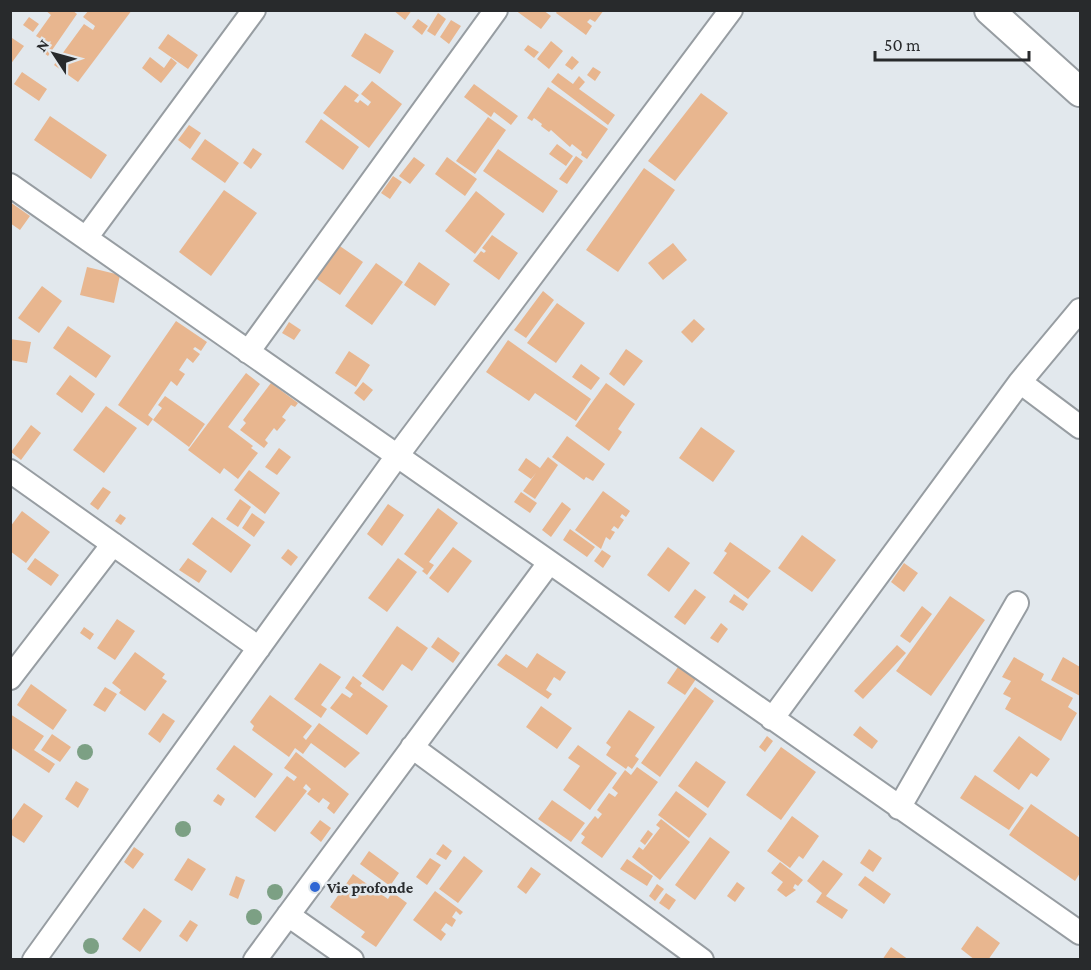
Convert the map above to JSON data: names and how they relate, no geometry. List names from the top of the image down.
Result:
{
  "places": ["Vie profonde"],
  "scale_bar": "50 m",
  "north": "top left"
}
